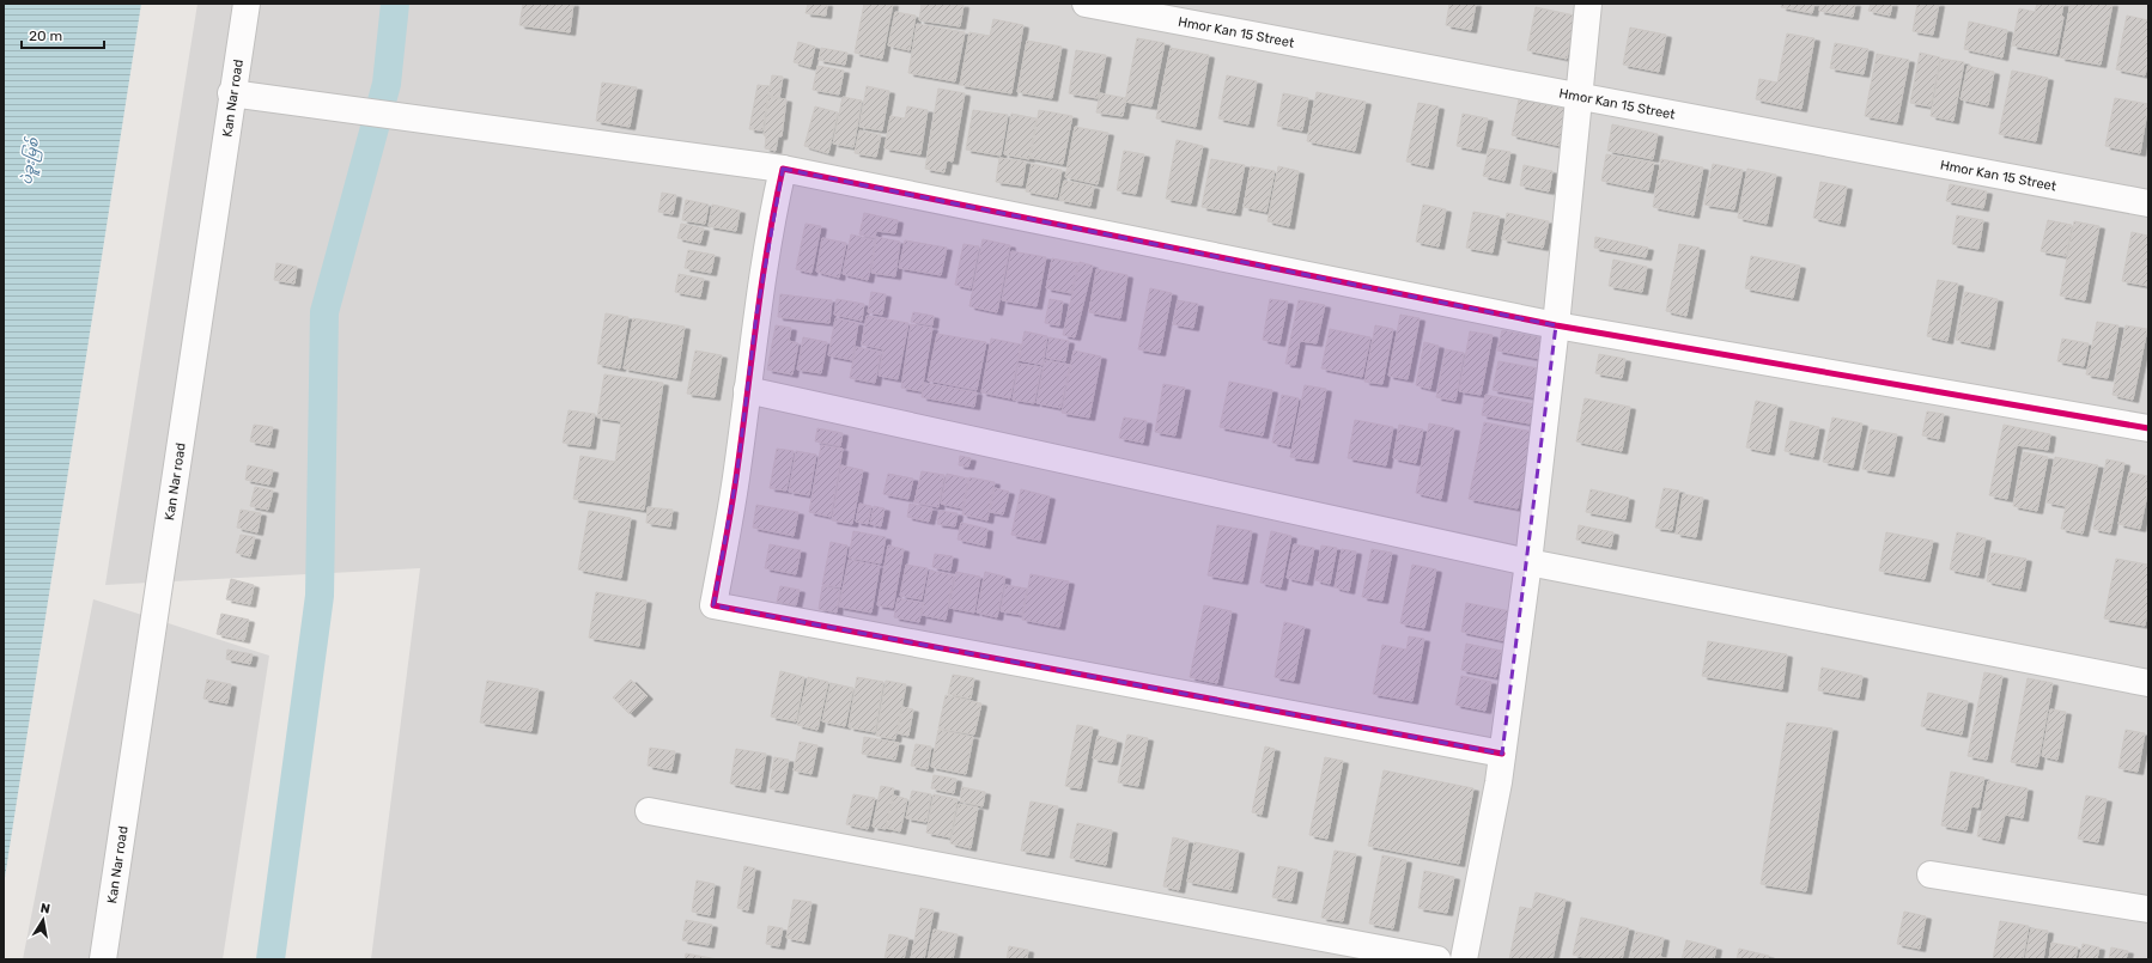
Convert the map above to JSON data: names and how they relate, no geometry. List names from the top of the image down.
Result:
{
  "streets": {
    "street": ["Hmor Kan 15 Street", "Kan Nar road"]
  },
  "water": ["ပဲခူးမြစ်"],
  "scale_bar": "20 m",
  "north": "top"
}
